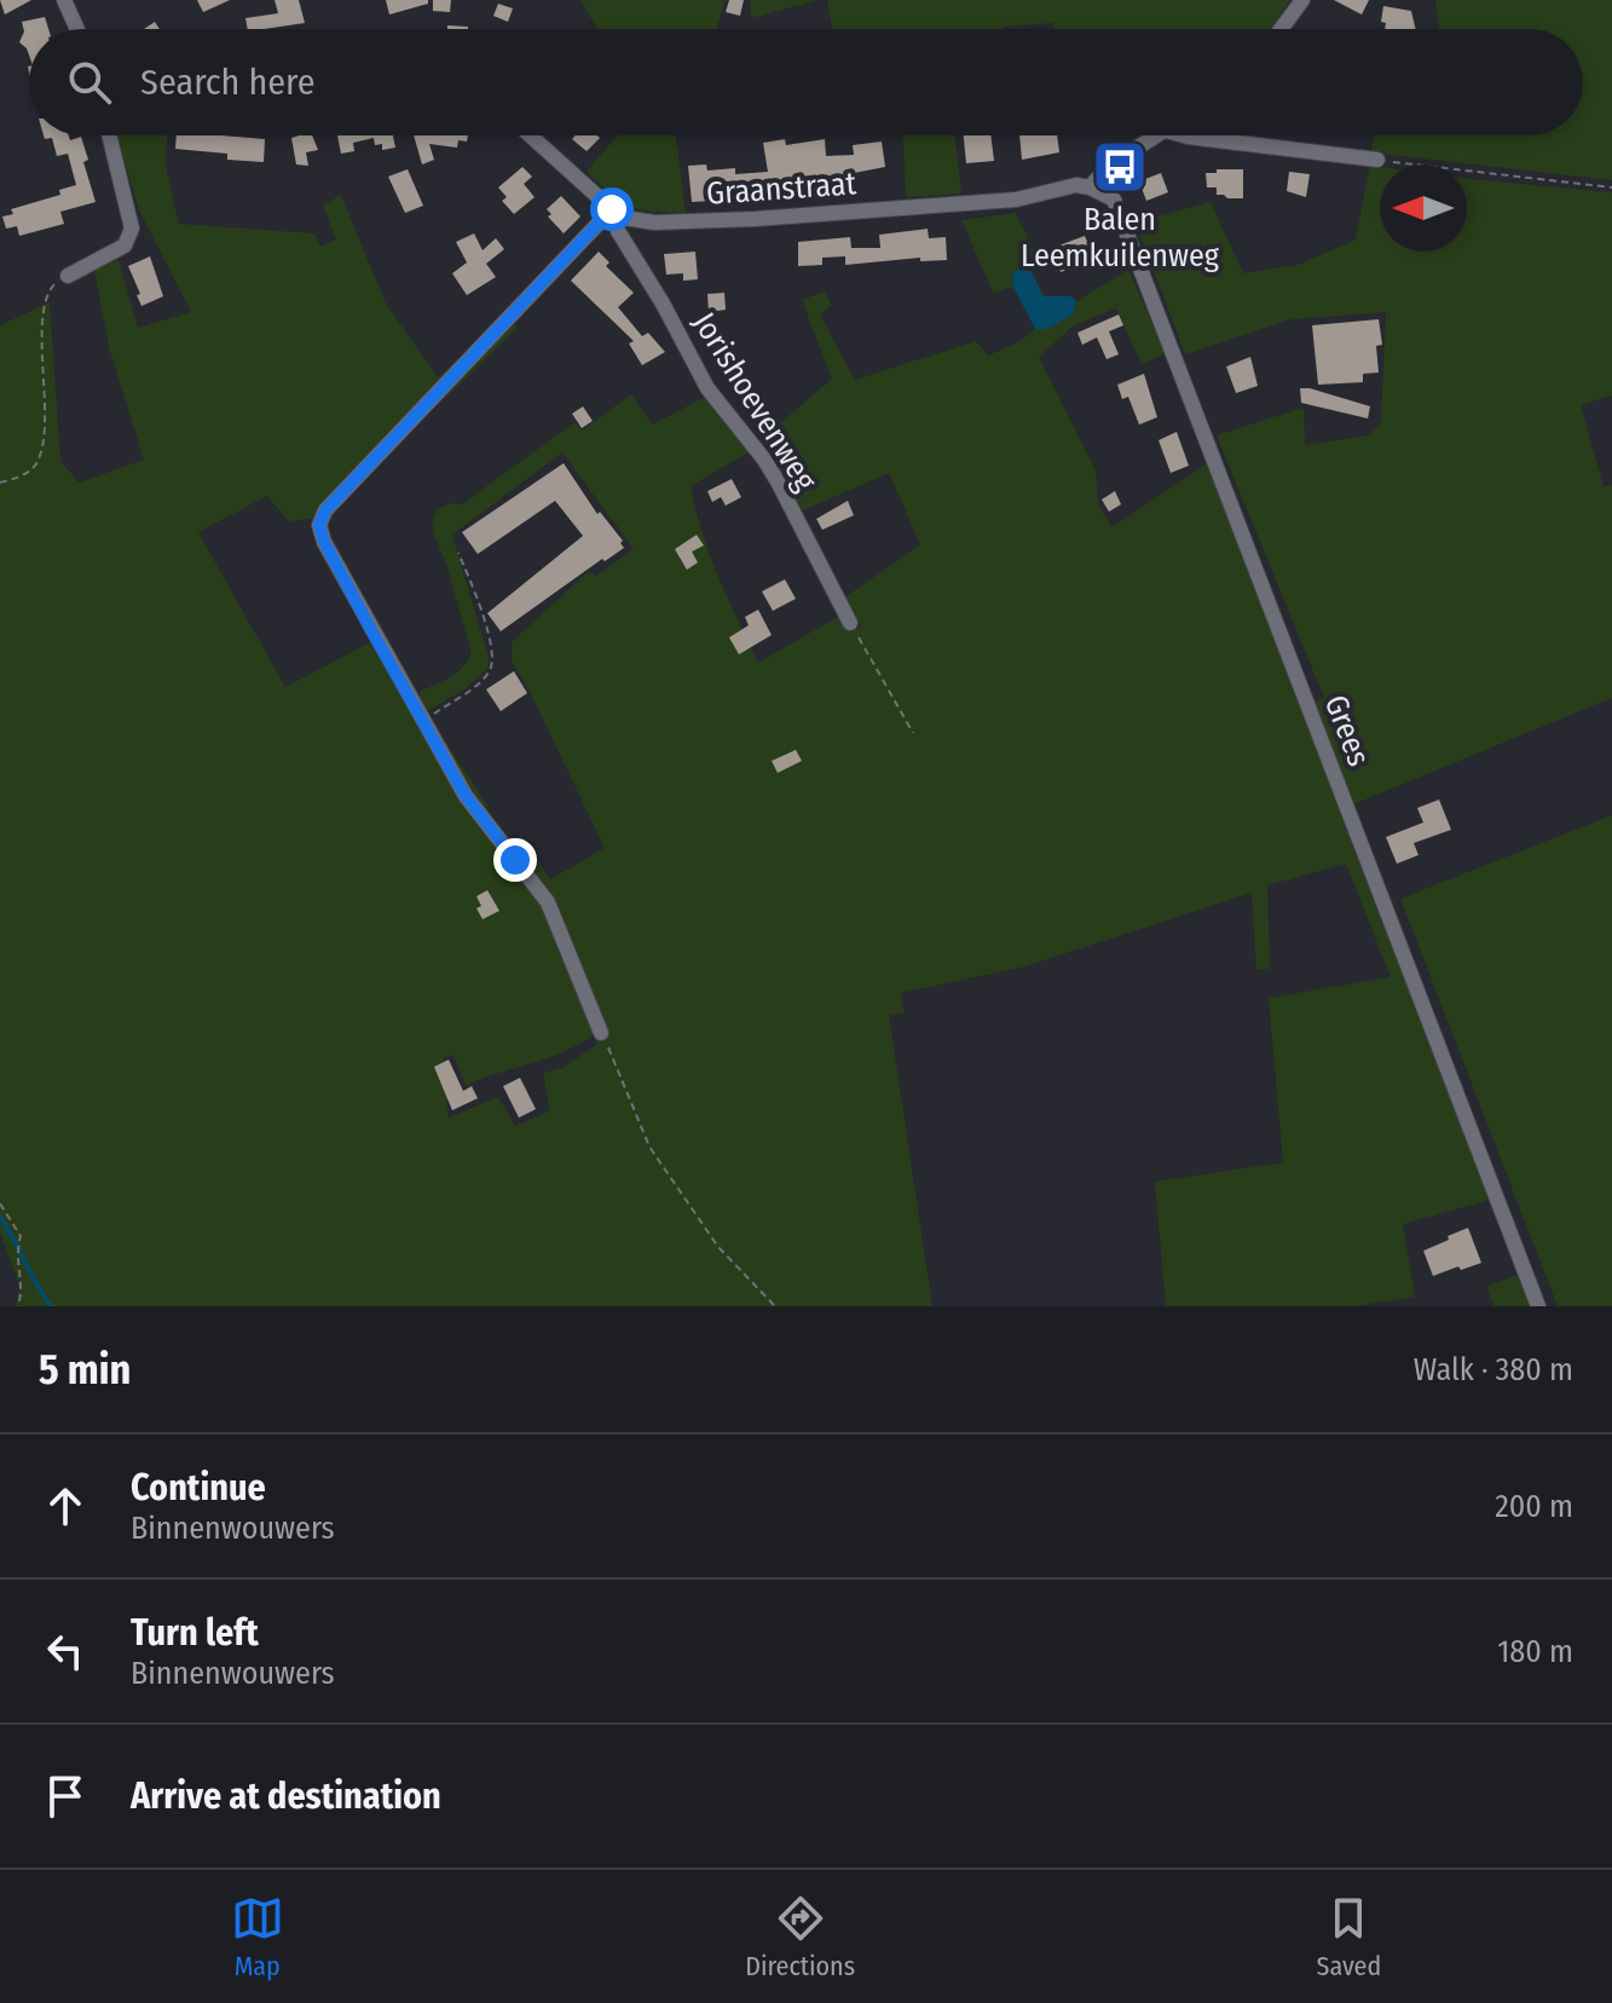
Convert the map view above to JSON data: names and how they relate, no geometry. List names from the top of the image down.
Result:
{
  "streets": {
    "street": ["Graanstraat", "Jorishoevenweg", "Grees"]
  },
  "crossings": [
    ["Graanstraat", "Jorishoevenweg"],
    ["Graanstraat", "Grees"]
  ],
  "places": {
    "bus stop": ["Balen Leemkuilenweg"]
  },
  "north": "left",
  "page": {
    "search": "Search here",
    "heading": ["5 min", "Walk · 380 m"],
    "list": [
      ["Continue", "Binnenwouwers", "200 m"],
      ["Turn left", "Binnenwouwers", "180 m"],
      "Arrive at destination"
    ],
    "nav": ["Map", "Directions", "Saved"]
  }
}
